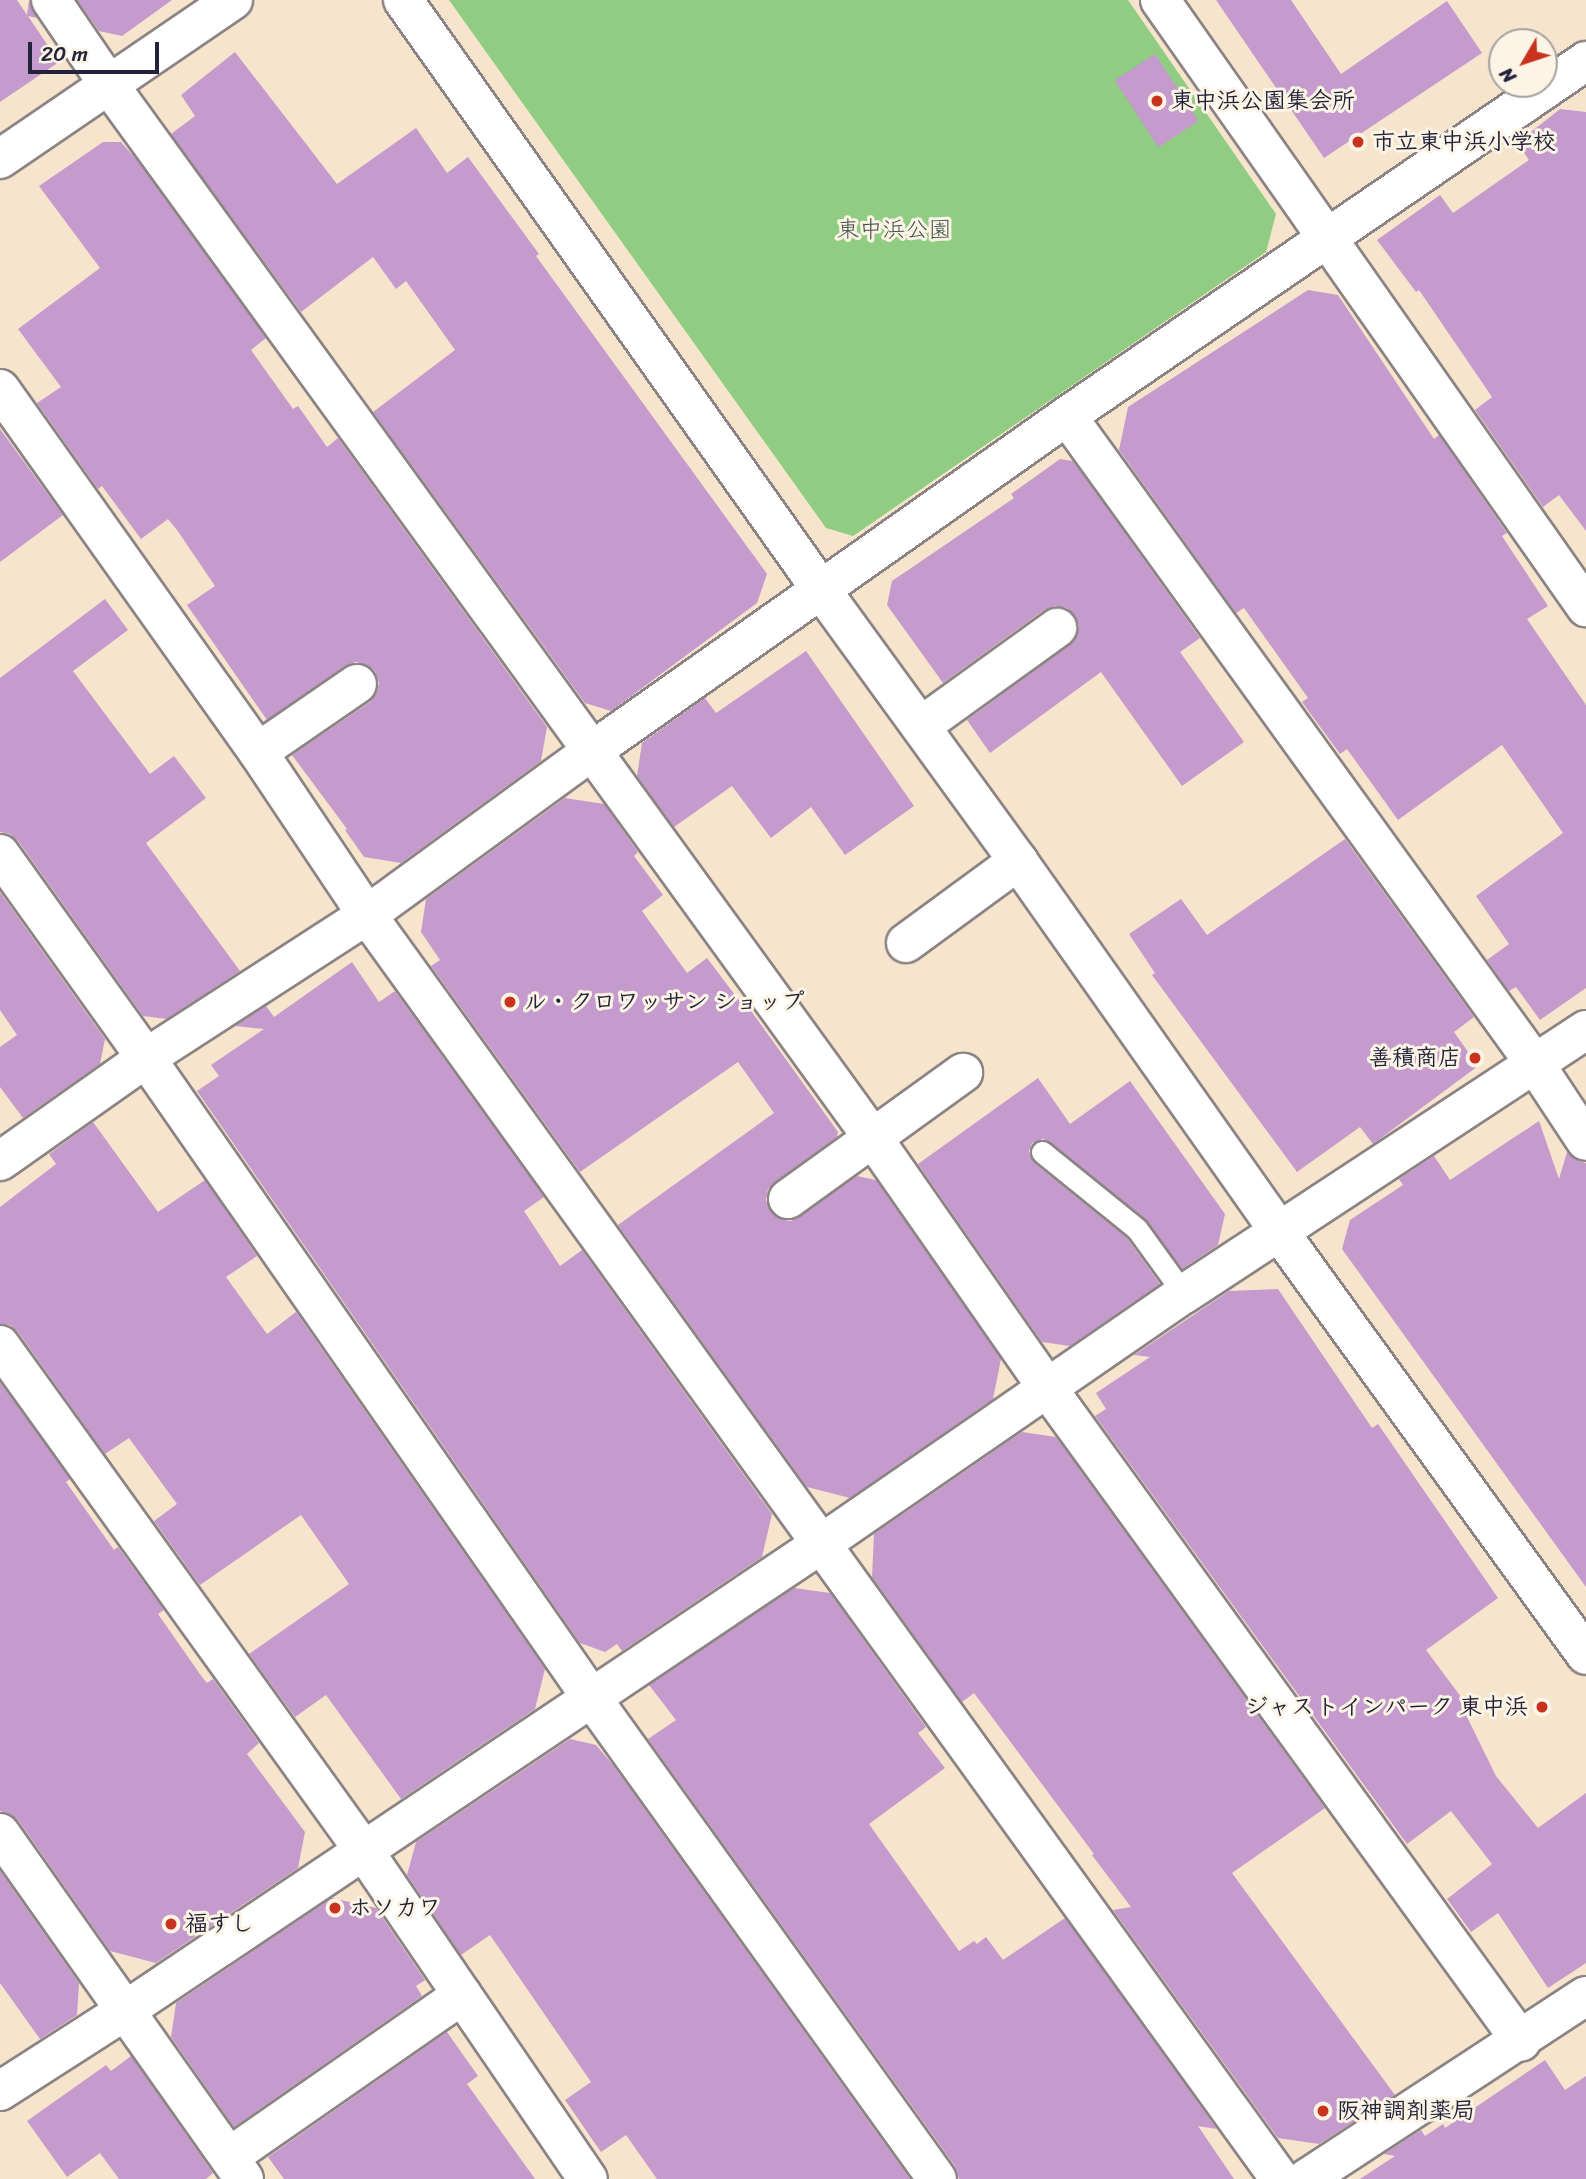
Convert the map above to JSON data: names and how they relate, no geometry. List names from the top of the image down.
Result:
{
  "parks": ["東中浜公園"],
  "places": [
    "東中浜公園集会所",
    "市立東中浜小学校",
    "ル・クロワッサン ショップ",
    "善積商店",
    "ジャストインパーク 東中浜",
    "ホソカワ",
    "福すし",
    "阪神調剤薬局"
  ],
  "scale_bar": "20 m",
  "north": "bottom left"
}
